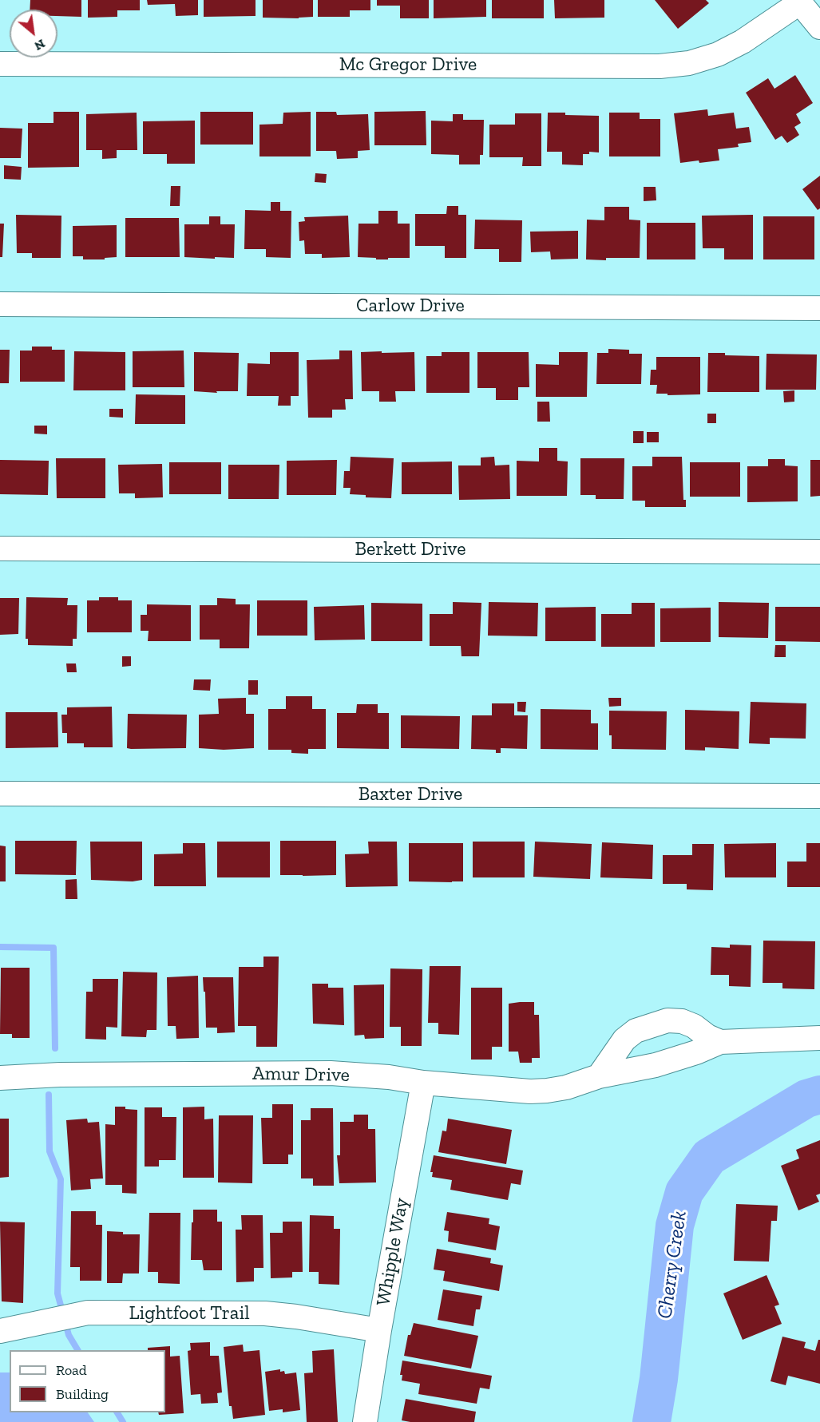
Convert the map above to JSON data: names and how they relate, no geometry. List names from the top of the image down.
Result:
{
  "streets": {
    "street": [
      "Mc Gregor Drive",
      "Carlow Drive",
      "Berkett Drive",
      "Baxter Drive",
      "Amur Drive",
      "Whipple Way",
      "Lightfoot Trail"
    ]
  },
  "crossings": [
    ["Amur Drive", "Whipple Way"],
    ["Whipple Way", "Lightfoot Trail"]
  ],
  "water": ["Cherry Creek"],
  "legend": ["Road", "Building"],
  "north": "bottom right"
}
